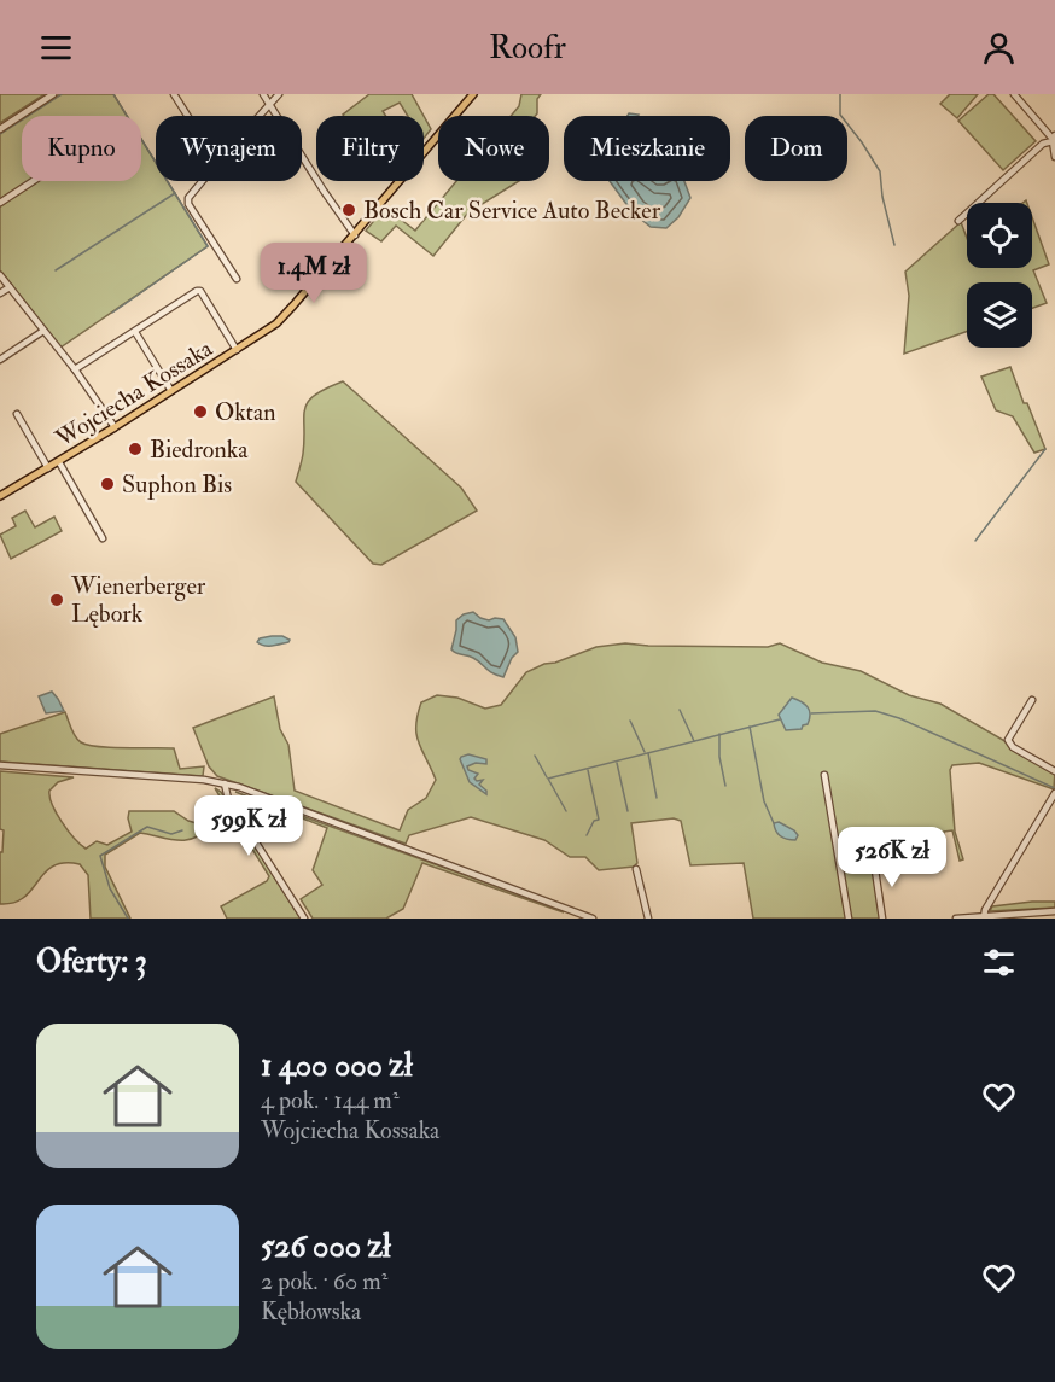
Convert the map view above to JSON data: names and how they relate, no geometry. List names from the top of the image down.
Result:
{
  "streets": {
    "main road": ["Wojciecha Kossaka"]
  },
  "places": [
    "Bosch Car Service Auto Becker",
    "Oktan",
    "Biedronka",
    "Suphon Bis",
    "Wienerberger Lębork"
  ],
  "page": {
    "header": "Roofr",
    "chip": [
      "Kupno",
      "Wynajem",
      "Filtry",
      "Nowe",
      "Mieszkanie",
      "Dom"
    ],
    "price": ["1.4M zł", "599K zł", "526K zł"],
    "heading": "Oferty: 3",
    "list": [
      {
        "name": "1 400 000 zł",
        "note": "4 pok. · 144 m² · Wojciecha Kossaka"
      },
      {
        "name": "526 000 zł",
        "note": "2 pok. · 60 m² · Kębłowska"
      }
    ]
  }
}
